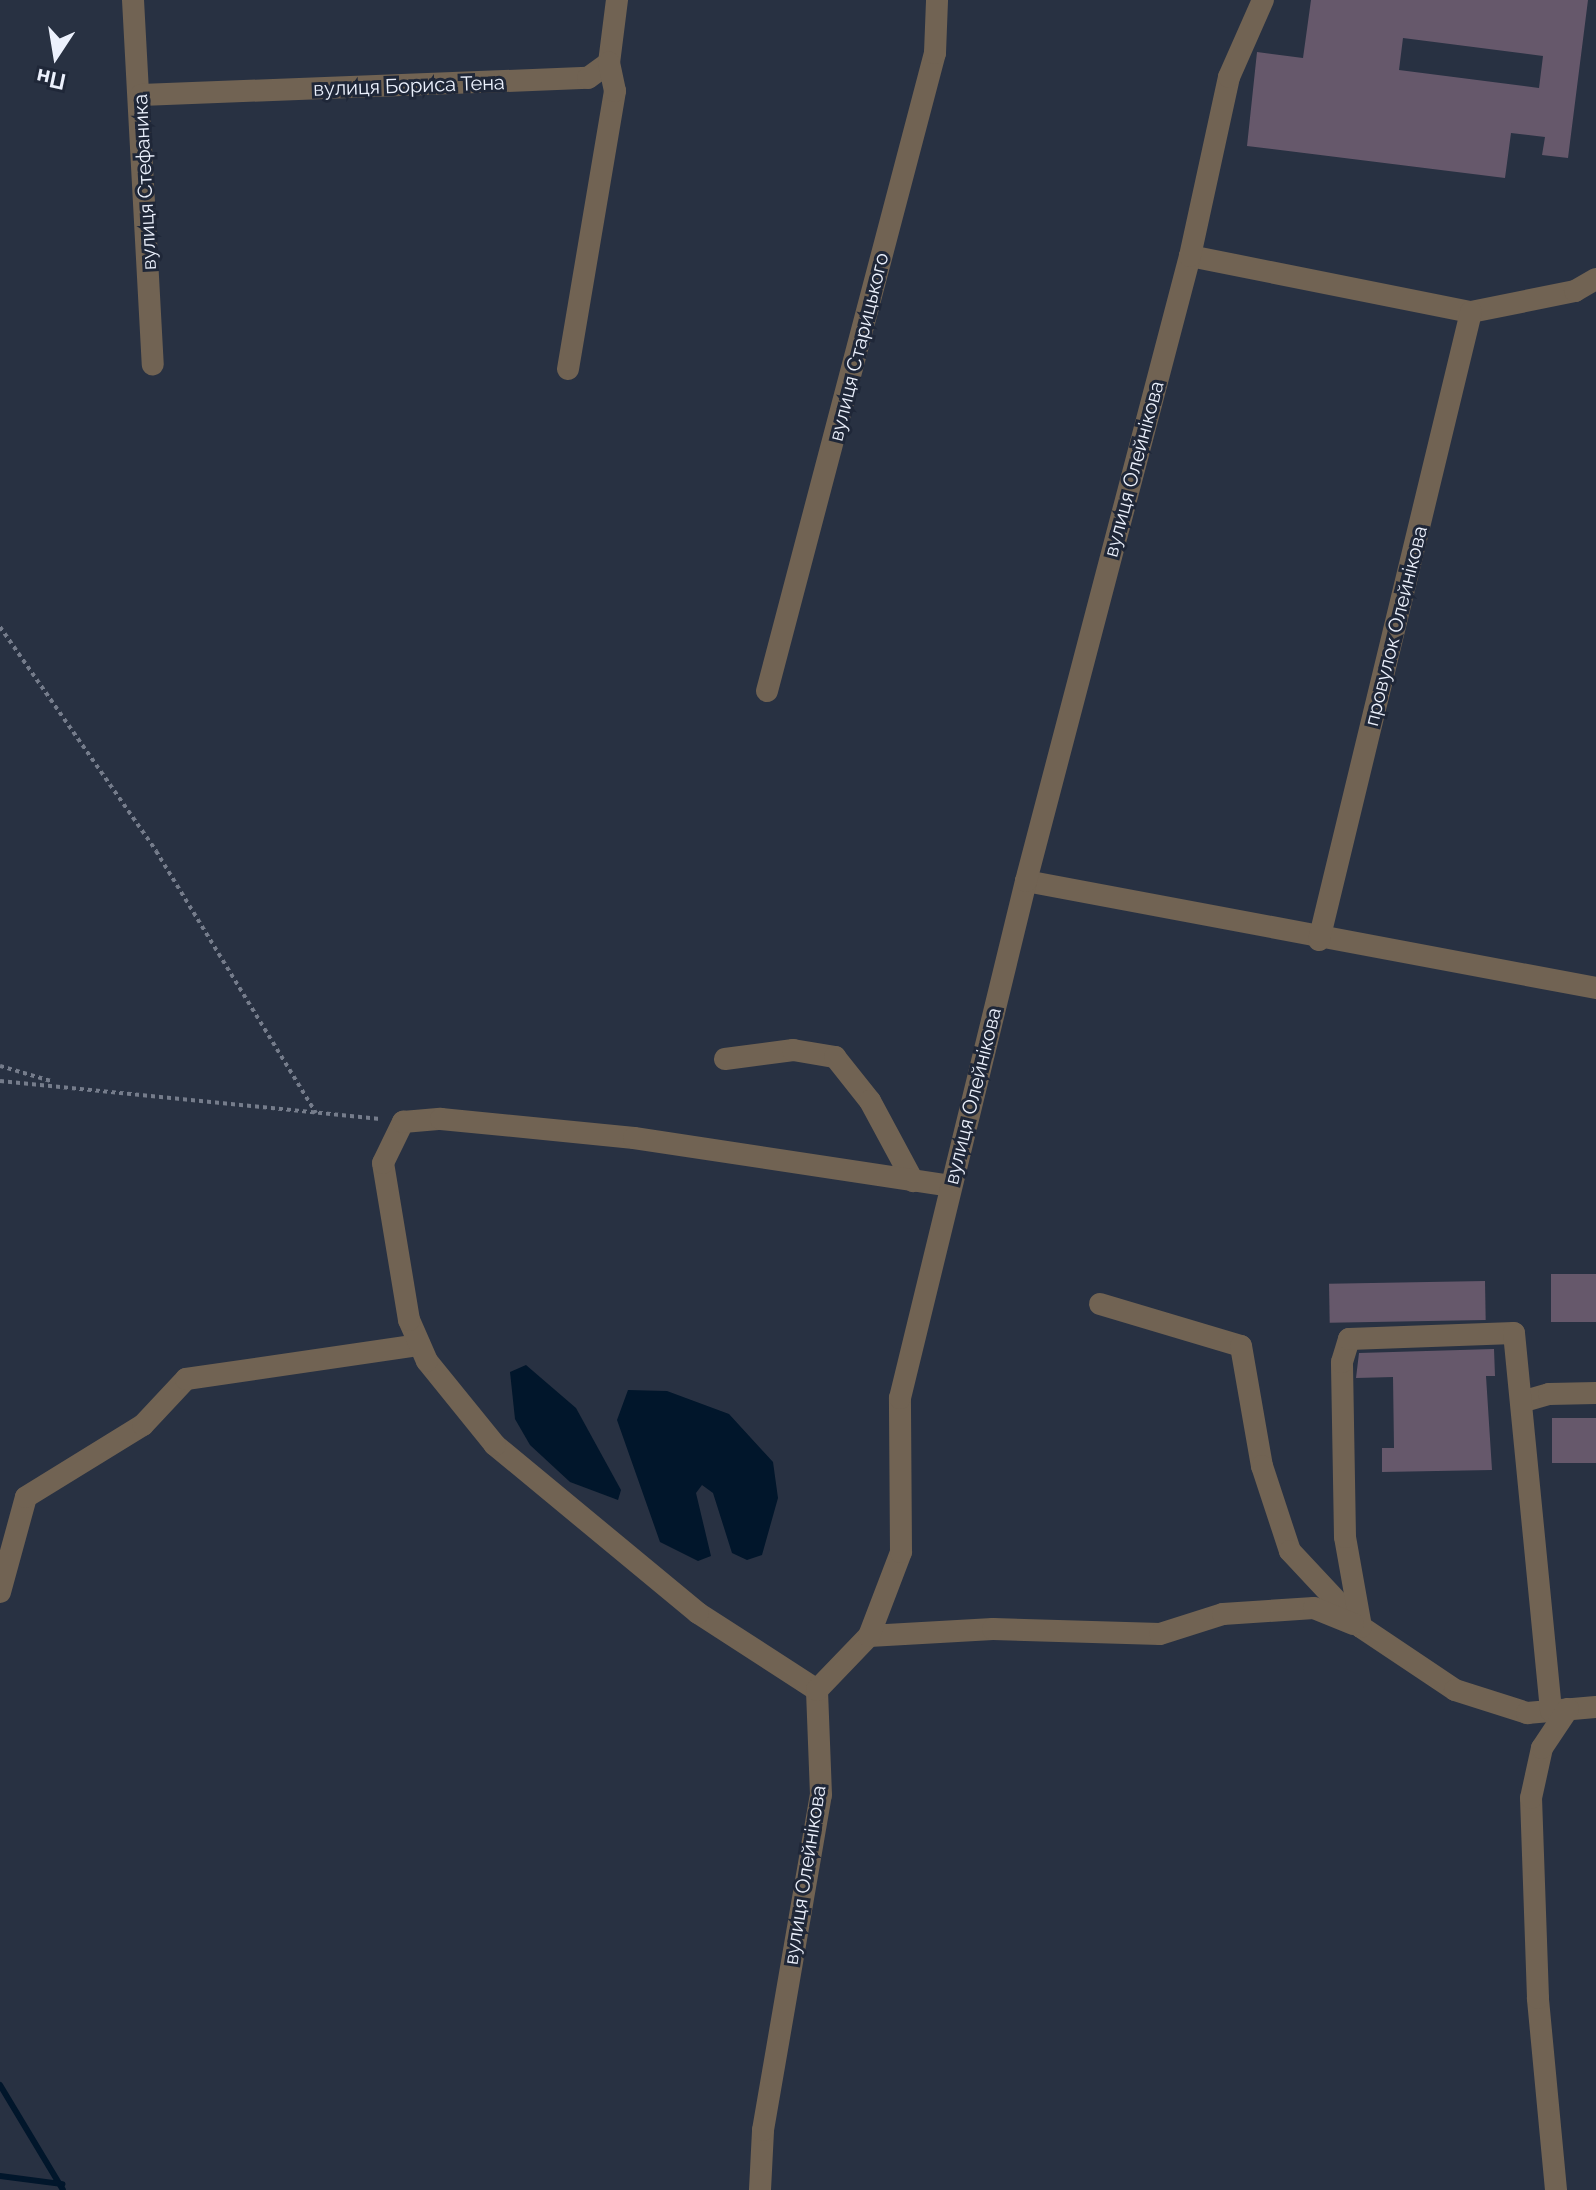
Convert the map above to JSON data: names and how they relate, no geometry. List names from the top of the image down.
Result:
{
  "streets": {
    "street": [
      "вулиця Бориса Тена",
      "вулиця Стефаника",
      "вулиця Старицького",
      "вулиця Олейнікова",
      "провулок Олейнікова"
    ]
  },
  "crossings": [
    ["вулиця Бориса Тена", "вулиця Стефаника"]
  ],
  "north": "bottom"
}
